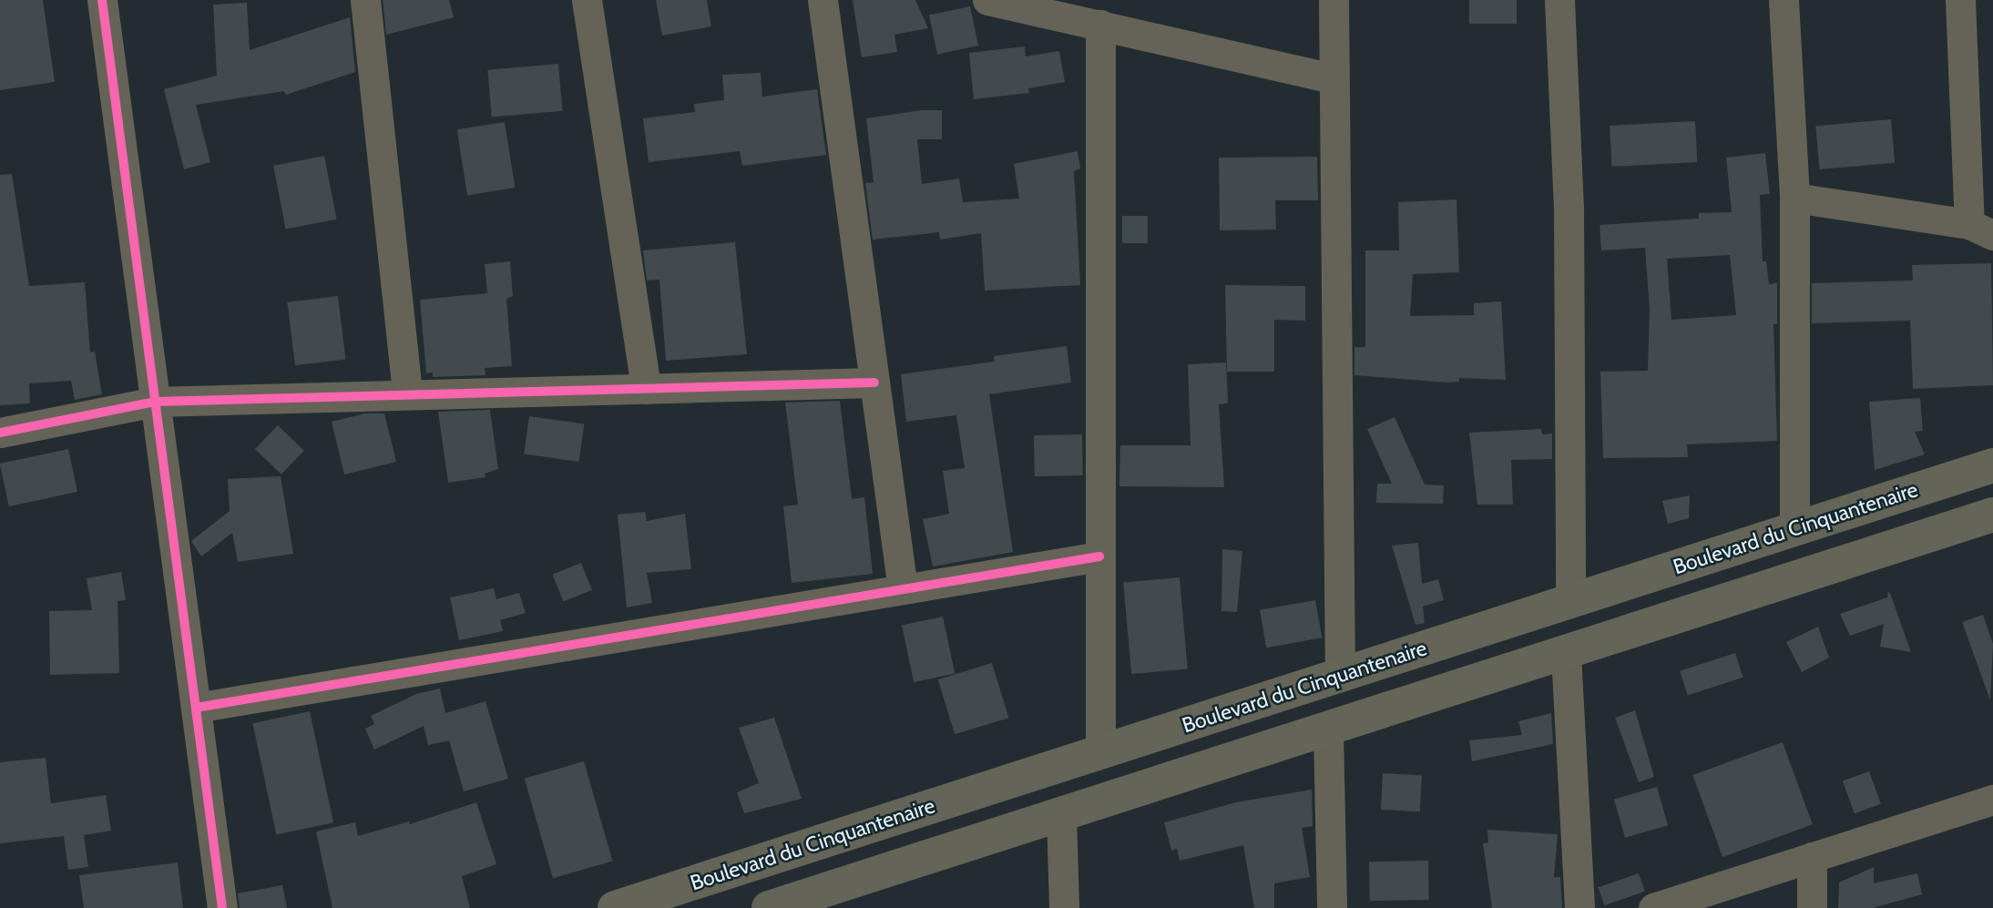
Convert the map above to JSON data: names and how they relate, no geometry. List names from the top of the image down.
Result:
{
  "streets": {
    "main road": ["Boulevard du Cinquantenaire"]
  }
}
